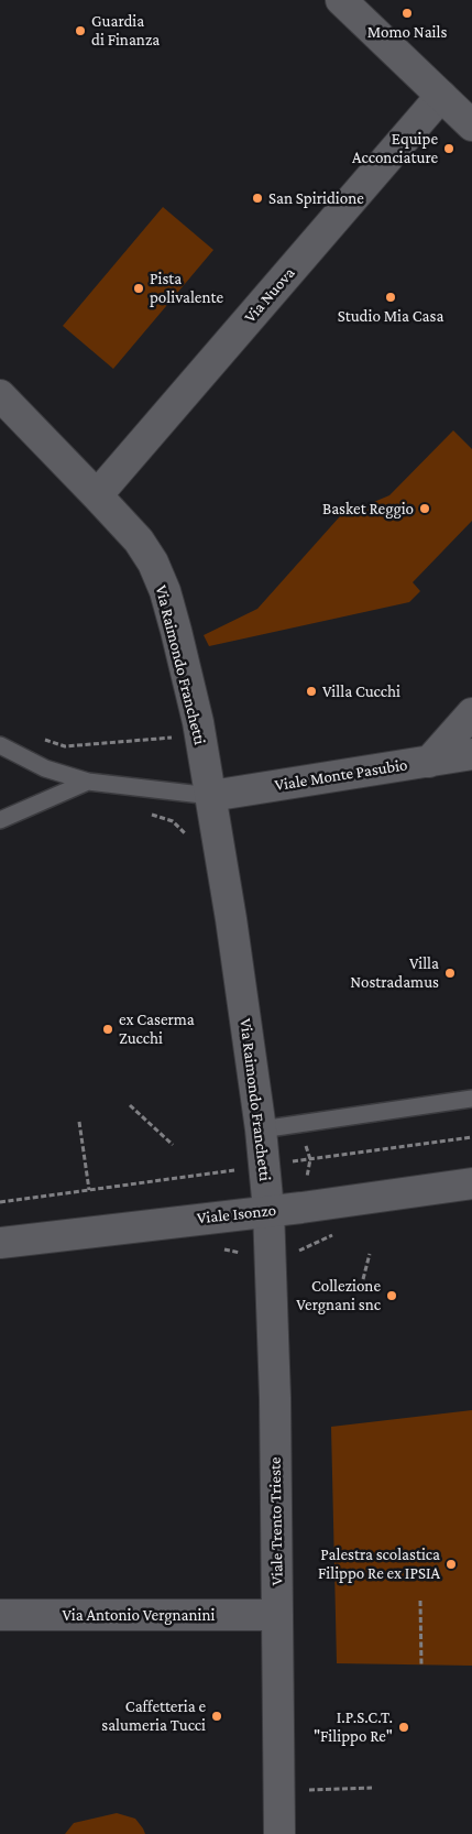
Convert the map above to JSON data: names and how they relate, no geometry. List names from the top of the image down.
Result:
{
  "streets": {
    "street": [
      "Via Nuova",
      "Via Raimondo Franchetti",
      "Viale Monte Pasubio",
      "Viale Isonzo",
      "Viale Trento Trieste",
      "Via Antonio Vergnanini"
    ]
  },
  "crossings": [
    ["Via Nuova", "Via Raimondo Franchetti"],
    ["Via Raimondo Franchetti", "Viale Monte Pasubio"],
    ["Via Raimondo Franchetti", "Viale Isonzo"],
    ["Via Raimondo Franchetti", "Viale Trento Trieste"],
    ["Viale Isonzo", "Viale Trento Trieste"],
    ["Viale Trento Trieste", "Via Antonio Vergnanini"]
  ],
  "places": [
    "Momo Nails",
    "Guardia di Finanza",
    "Equipe Acconciature",
    "San Spiridione",
    "Pista polivalente",
    "Studio Mia Casa",
    "Basket Reggio",
    "Villa Cucchi",
    "Villa Nostradamus",
    "ex Caserma Zucchi",
    "Collezione Vergnani snc",
    "Palestra scolastica Filippo Re ex IPSIA",
    "Caffetteria e salumeria Tucci",
    "I.P.S.C.T. \"Filippo Re\""
  ]
}
